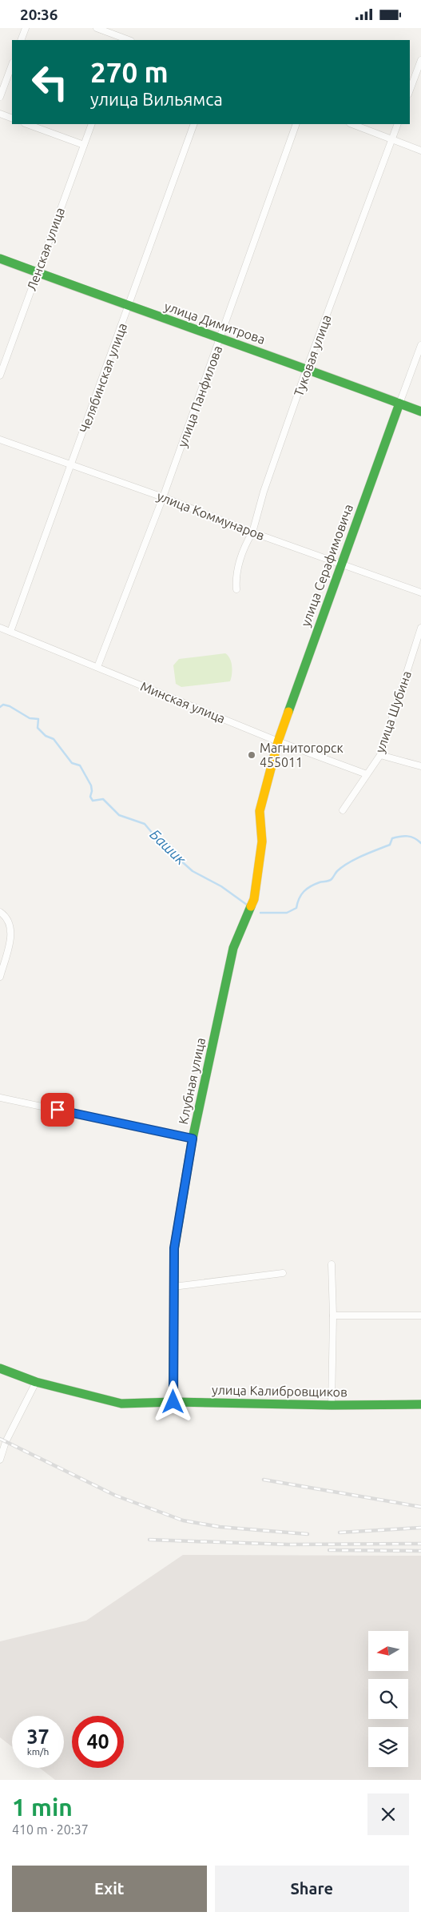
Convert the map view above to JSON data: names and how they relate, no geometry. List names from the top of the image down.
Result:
{
  "streets": {
    "street": [
      "Ленская улица",
      "улица Димитрова",
      "Туковая улица",
      "Челябинская улица",
      "улица Панфилова",
      "улица Коммунаров",
      "улица Серафимовича",
      "Минская улица",
      "улица Шубина",
      "Клубная улица",
      "улица Калибровщиков"
    ]
  },
  "crossings": [
    ["Ленская улица", "улица Димитрова"],
    ["улица Димитрова", "Туковая улица"],
    ["улица Димитрова", "Челябинская улица"],
    ["улица Димитрова", "улица Панфилова"],
    ["улица Димитрова", "улица Серафимовича"],
    ["Туковая улица", "улица Коммунаров"],
    ["Челябинская улица", "улица Коммунаров"],
    ["Челябинская улица", "Минская улица"],
    ["улица Панфилова", "улица Коммунаров"],
    ["улица Панфилова", "Минская улица"],
    ["улица Коммунаров", "улица Серафимовича"],
    ["улица Серафимовича", "Минская улица"],
    ["улица Серафимовича", "Клубная улица"],
    ["Минская улица", "улица Шубина"],
    ["Клубная улица", "улица Калибровщиков"]
  ],
  "water": ["Башик"],
  "places": ["Магнитогорск 455011"],
  "north": "left",
  "page": {
    "status": "20:36",
    "turn": ["270 m", "улица Вильямса"],
    "speed": "37 km/h",
    "limit": "40",
    "heading": ["1 min", "410 m · 20:37"],
    "buttons": ["Exit", "Share"]
  }
}
